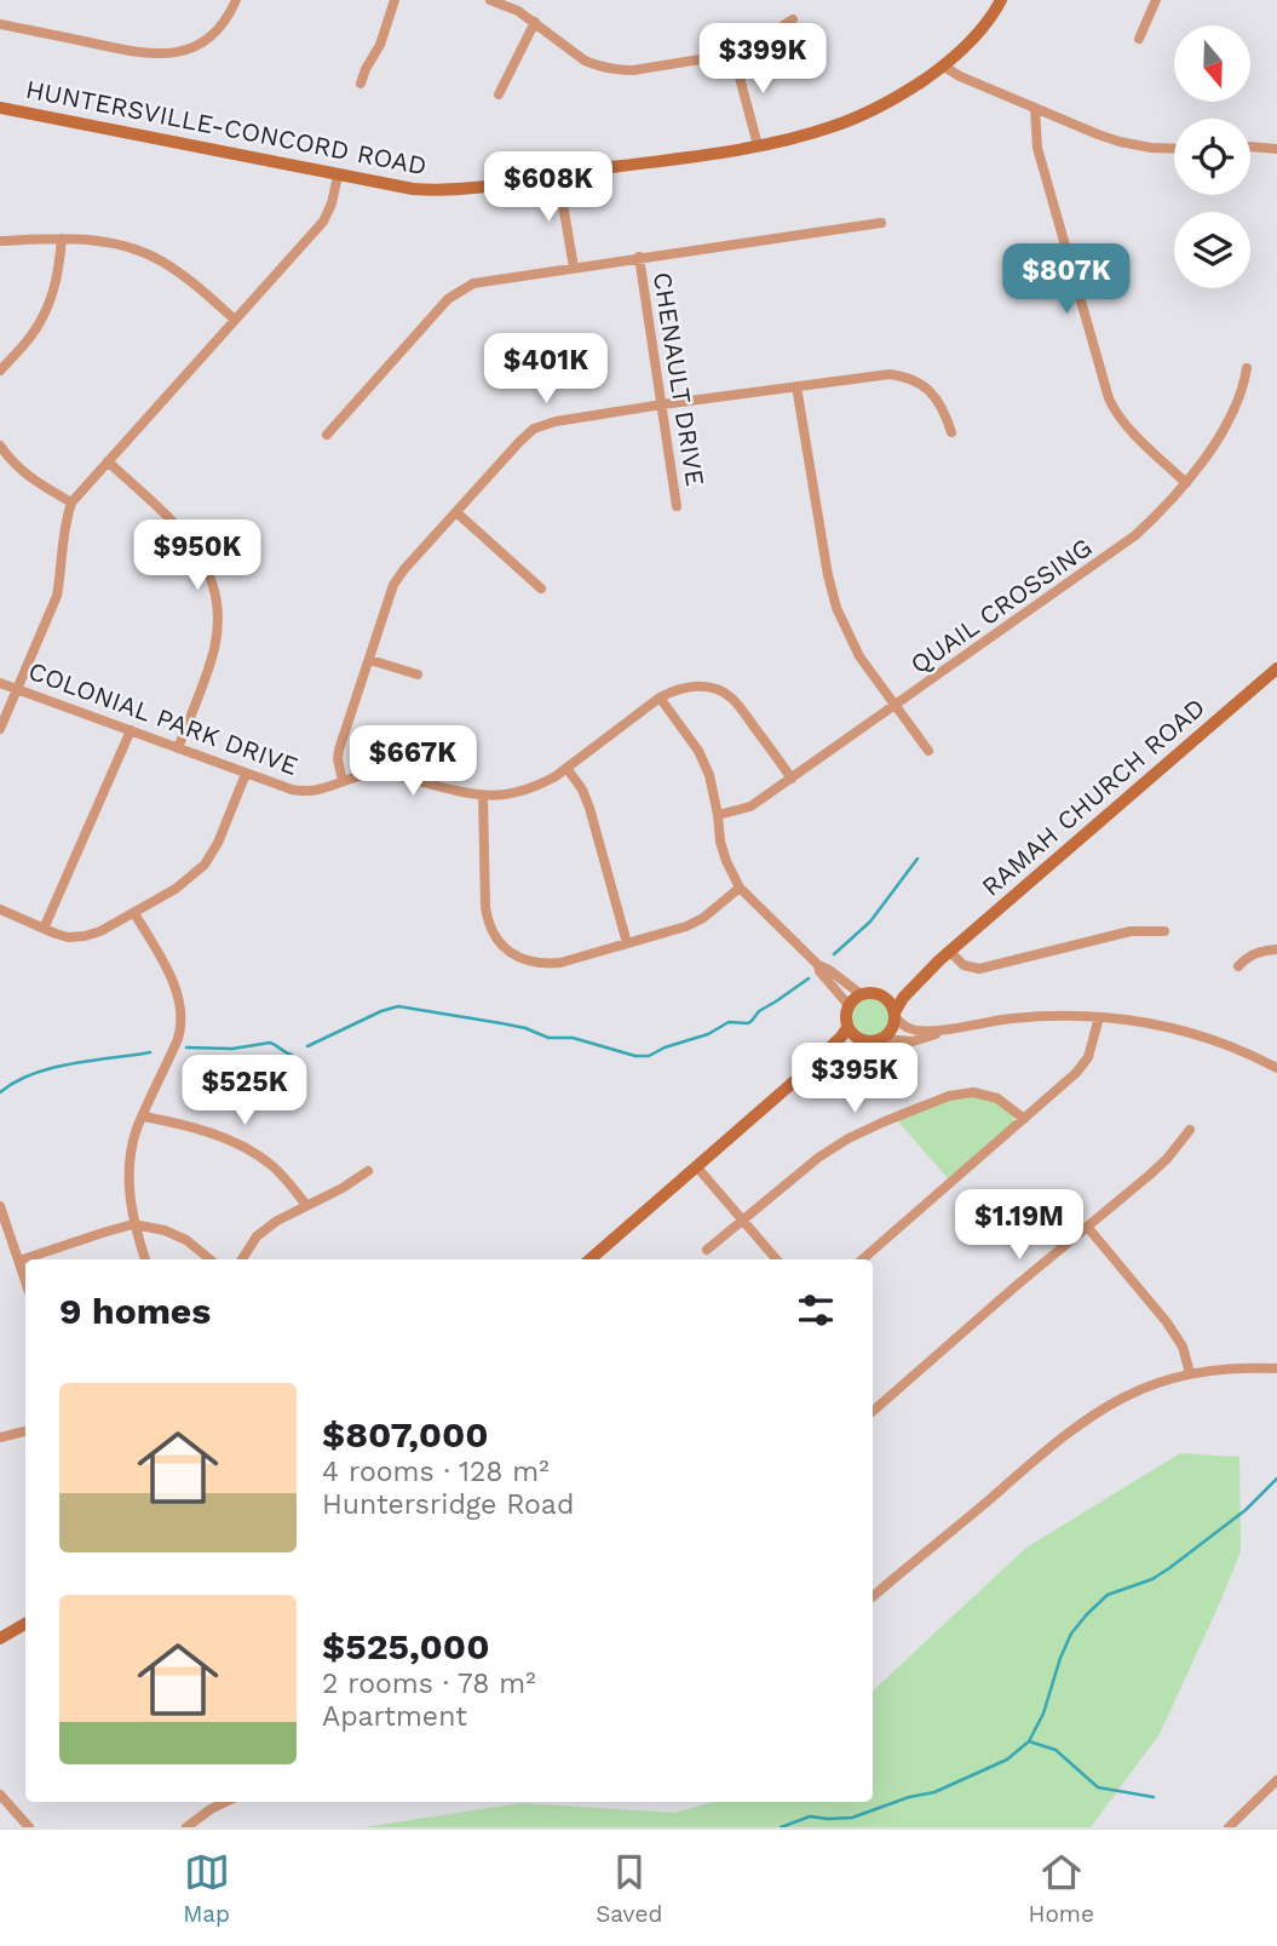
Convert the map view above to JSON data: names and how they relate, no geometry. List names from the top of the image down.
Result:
{
  "streets": {
    "main road": ["HUNTERSVILLE-CONCORD ROAD", "RAMAH CHURCH ROAD"],
    "street": ["CHENAULT DRIVE", "QUAIL CROSSING", "COLONIAL PARK DRIVE"]
  },
  "crossings": [
    ["QUAIL CROSSING", "COLONIAL PARK DRIVE"]
  ],
  "north": "bottom",
  "page": {
    "price": [
      "$399K",
      "$608K",
      "$807K",
      "$401K",
      "$950K",
      "$667K",
      "$395K",
      "$525K",
      "$1.19M"
    ],
    "heading": "9 homes",
    "list": [
      {
        "name": "$807,000",
        "note": "4 rooms · 128 m² · Huntersridge Road"
      },
      {
        "name": "$525,000",
        "note": "2 rooms · 78 m² · Apartment"
      }
    ],
    "tabs": ["Map", "Saved", "Home"]
  }
}
